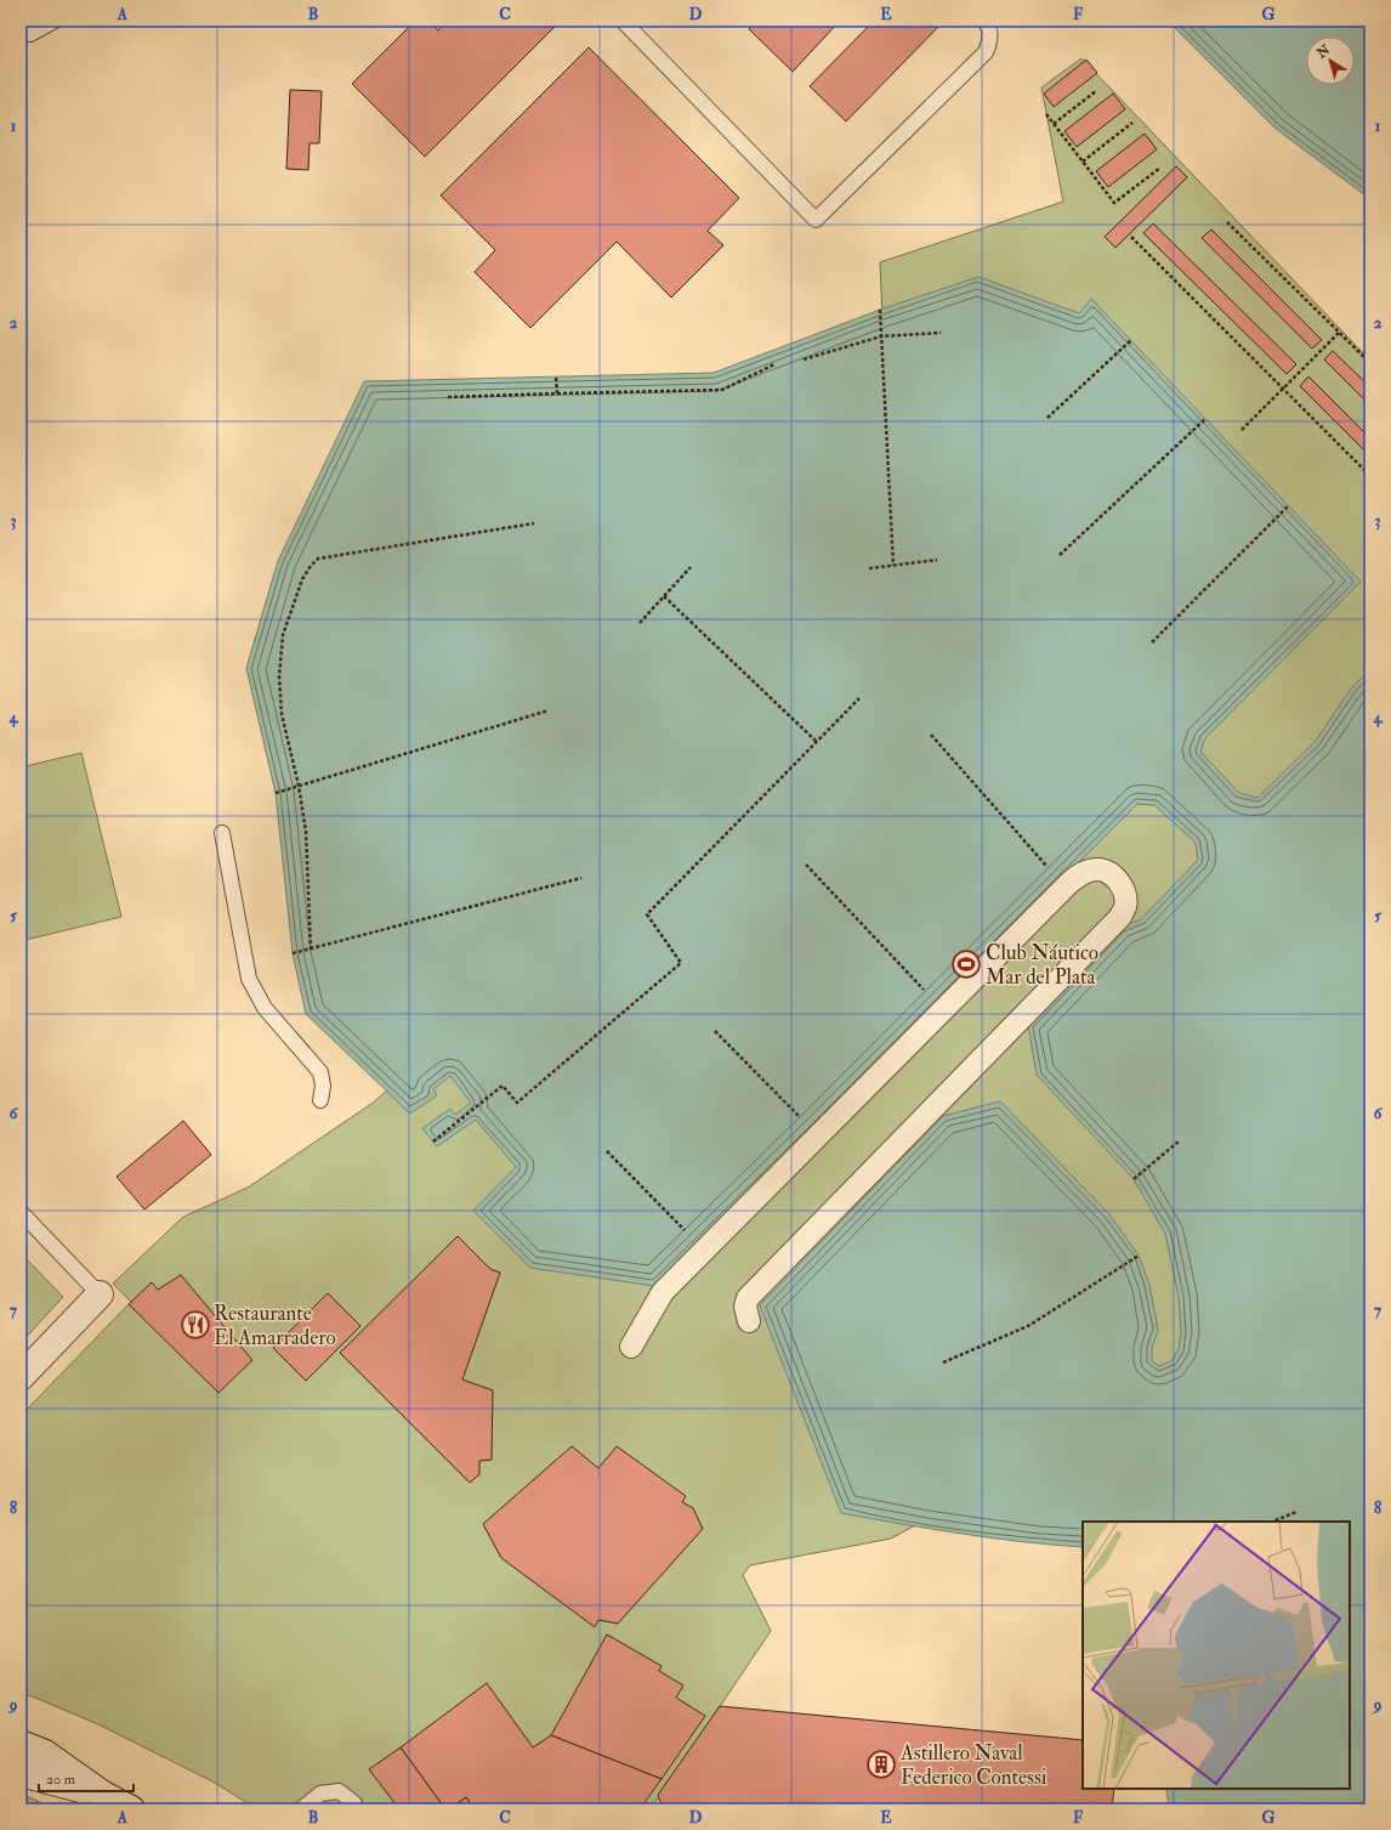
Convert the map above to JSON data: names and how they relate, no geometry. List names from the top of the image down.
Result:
{
  "places": {
    "sports": ["Club Náutico Mar del Plata"],
    "restaurant": ["Restaurante El Amarradero"],
    "building": ["Astillero Naval Federico Contessi"]
  },
  "scale_bar": "20 m",
  "north": "top left",
  "grid": {
    "columns": [
      "A",
      "B",
      "C",
      "D",
      "E",
      "F",
      "G"
    ],
    "rows": [
      "1",
      "2",
      "3",
      "4",
      "5",
      "6",
      "7",
      "8",
      "9"
    ]
  }
}
